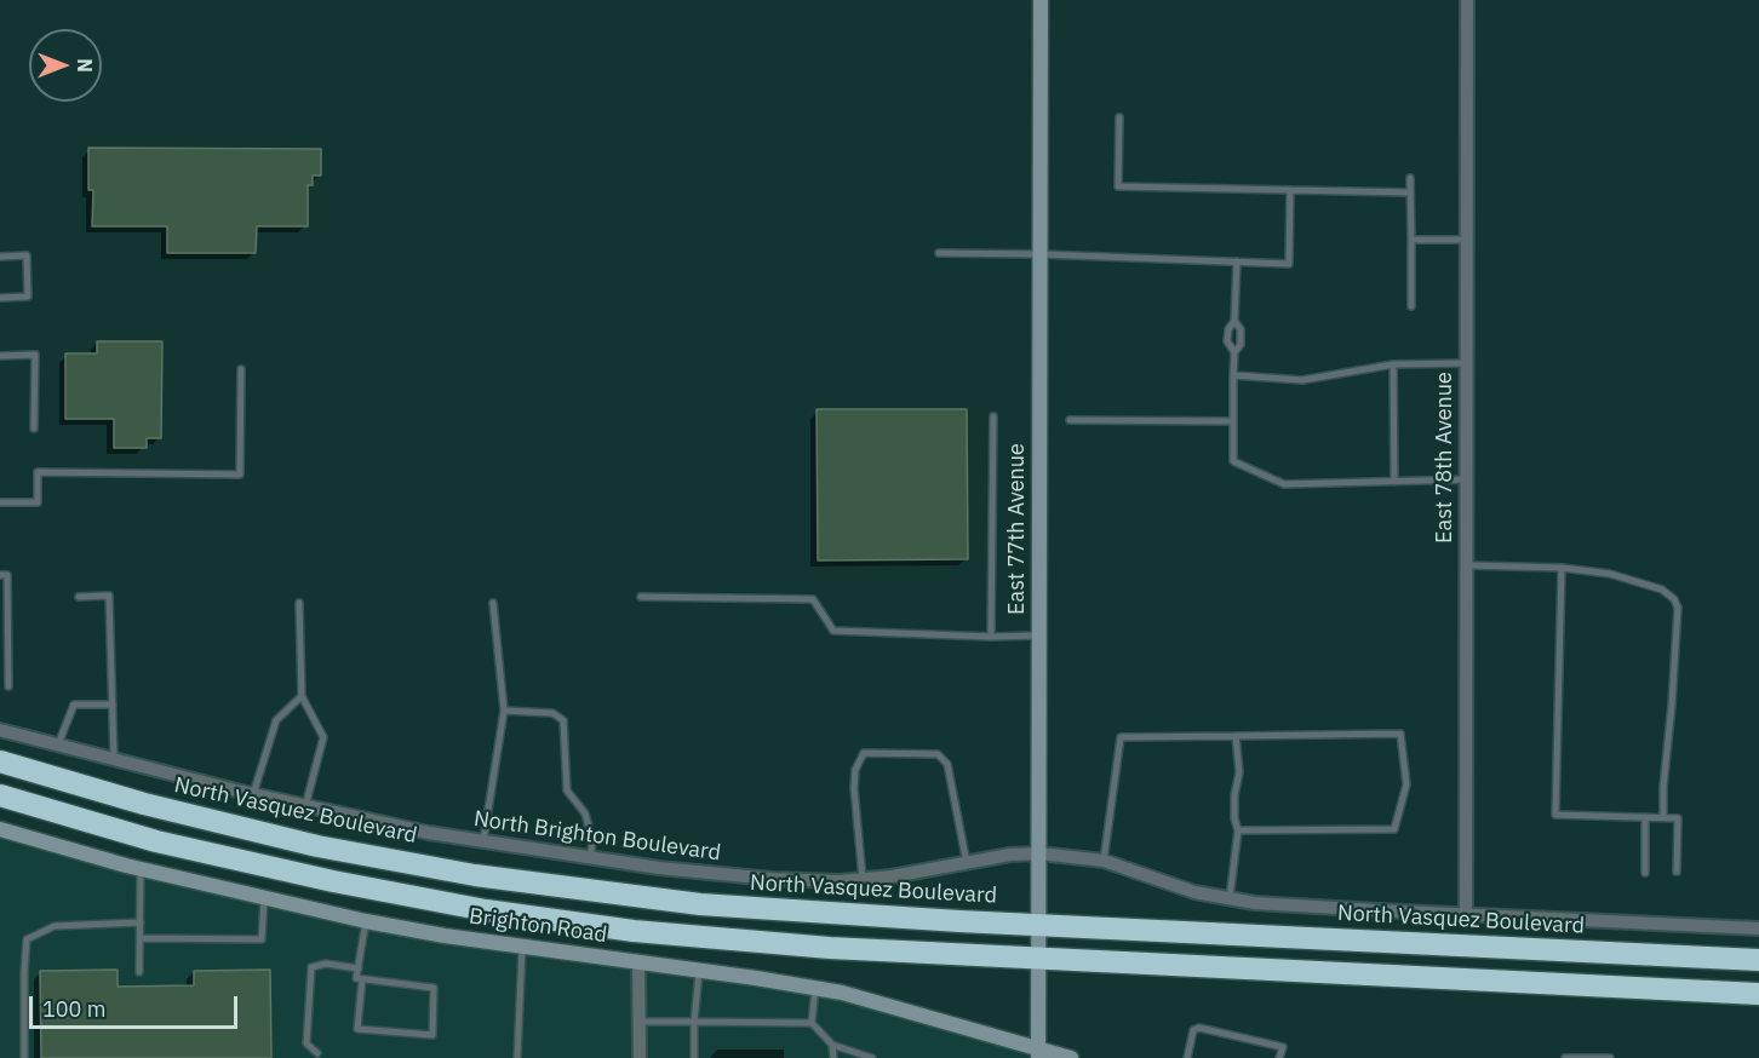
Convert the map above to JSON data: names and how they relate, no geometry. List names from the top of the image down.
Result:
{
  "streets": {
    "highway": ["North Vasquez Boulevard"],
    "street": [
      "East 78th Avenue",
      "East 77th Avenue",
      "North Brighton Boulevard",
      "Brighton Road"
    ]
  },
  "crossings": [
    ["East 78th Avenue", "North Brighton Boulevard"],
    ["East 77th Avenue", "North Vasquez Boulevard"],
    ["East 77th Avenue", "North Brighton Boulevard"],
    ["East 77th Avenue", "Brighton Road"]
  ],
  "scale_bar": "100 m",
  "north": "right"
}
